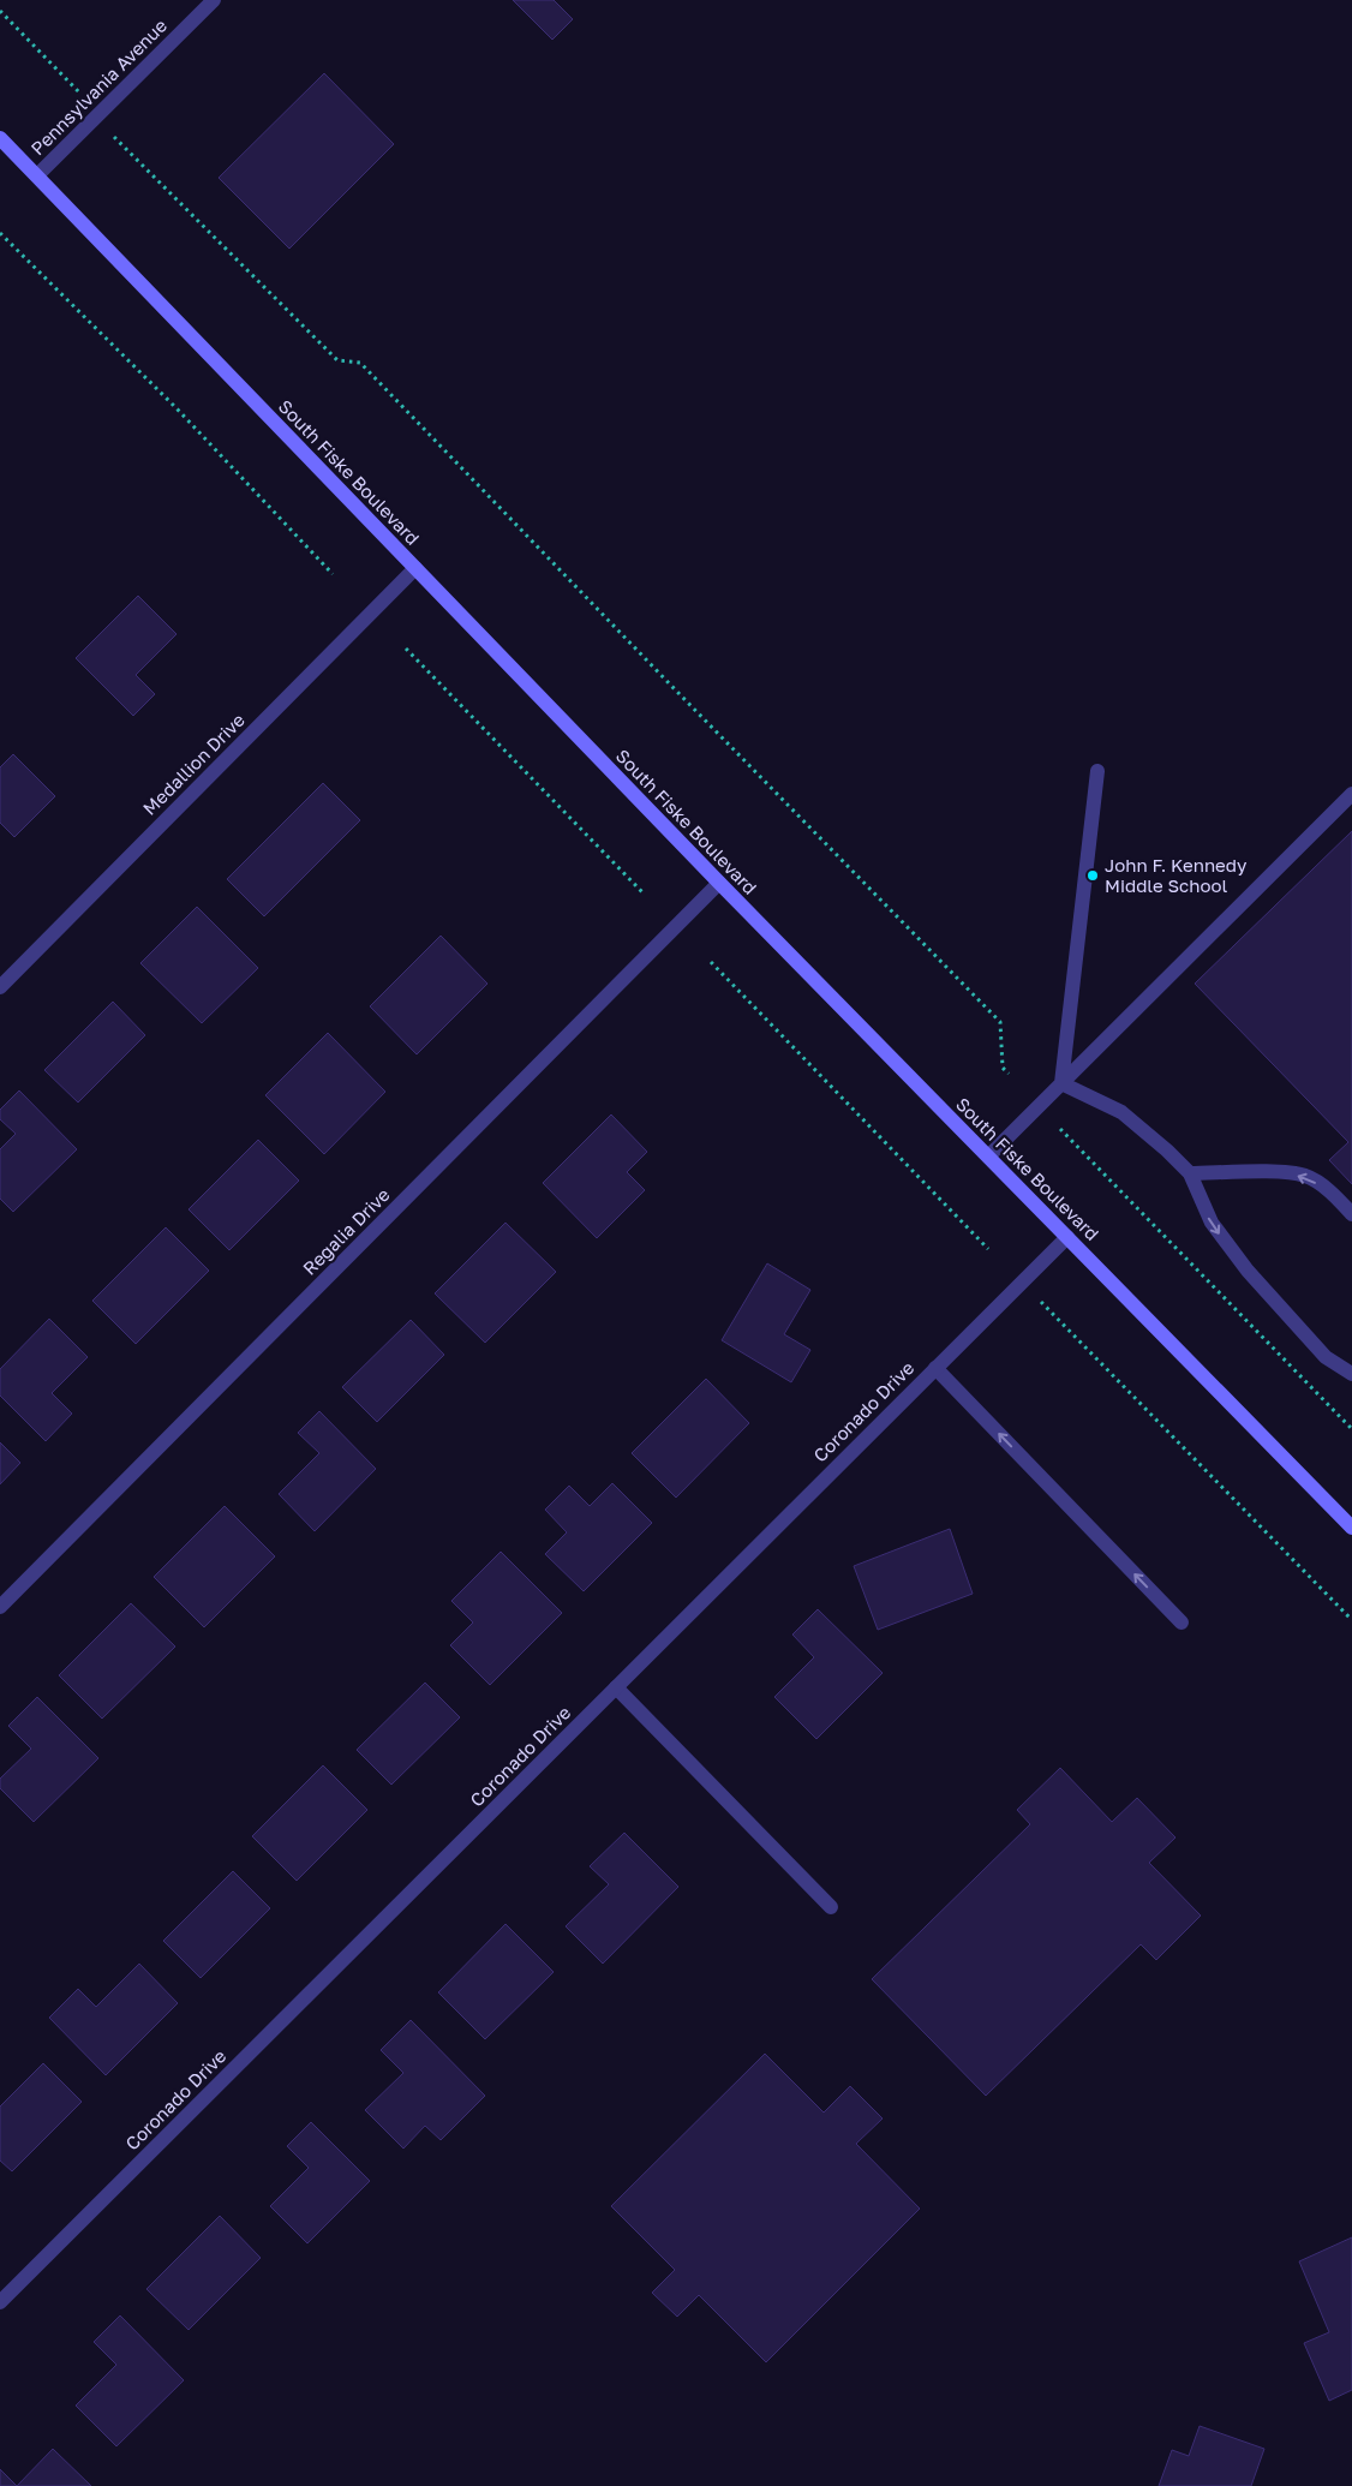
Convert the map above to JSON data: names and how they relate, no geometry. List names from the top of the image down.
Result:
{
  "streets": {
    "main road": ["South Fiske Boulevard"],
    "street": [
      "Pennsylvania Avenue",
      "Medallion Drive",
      "Regalia Drive",
      "Coronado Drive"
    ]
  },
  "crossings": [
    ["Pennsylvania Avenue", "South Fiske Boulevard"],
    ["South Fiske Boulevard", "Medallion Drive"],
    ["South Fiske Boulevard", "Regalia Drive"],
    ["South Fiske Boulevard", "Coronado Drive"]
  ],
  "places": ["John F. Kennedy Middle School"]
}
